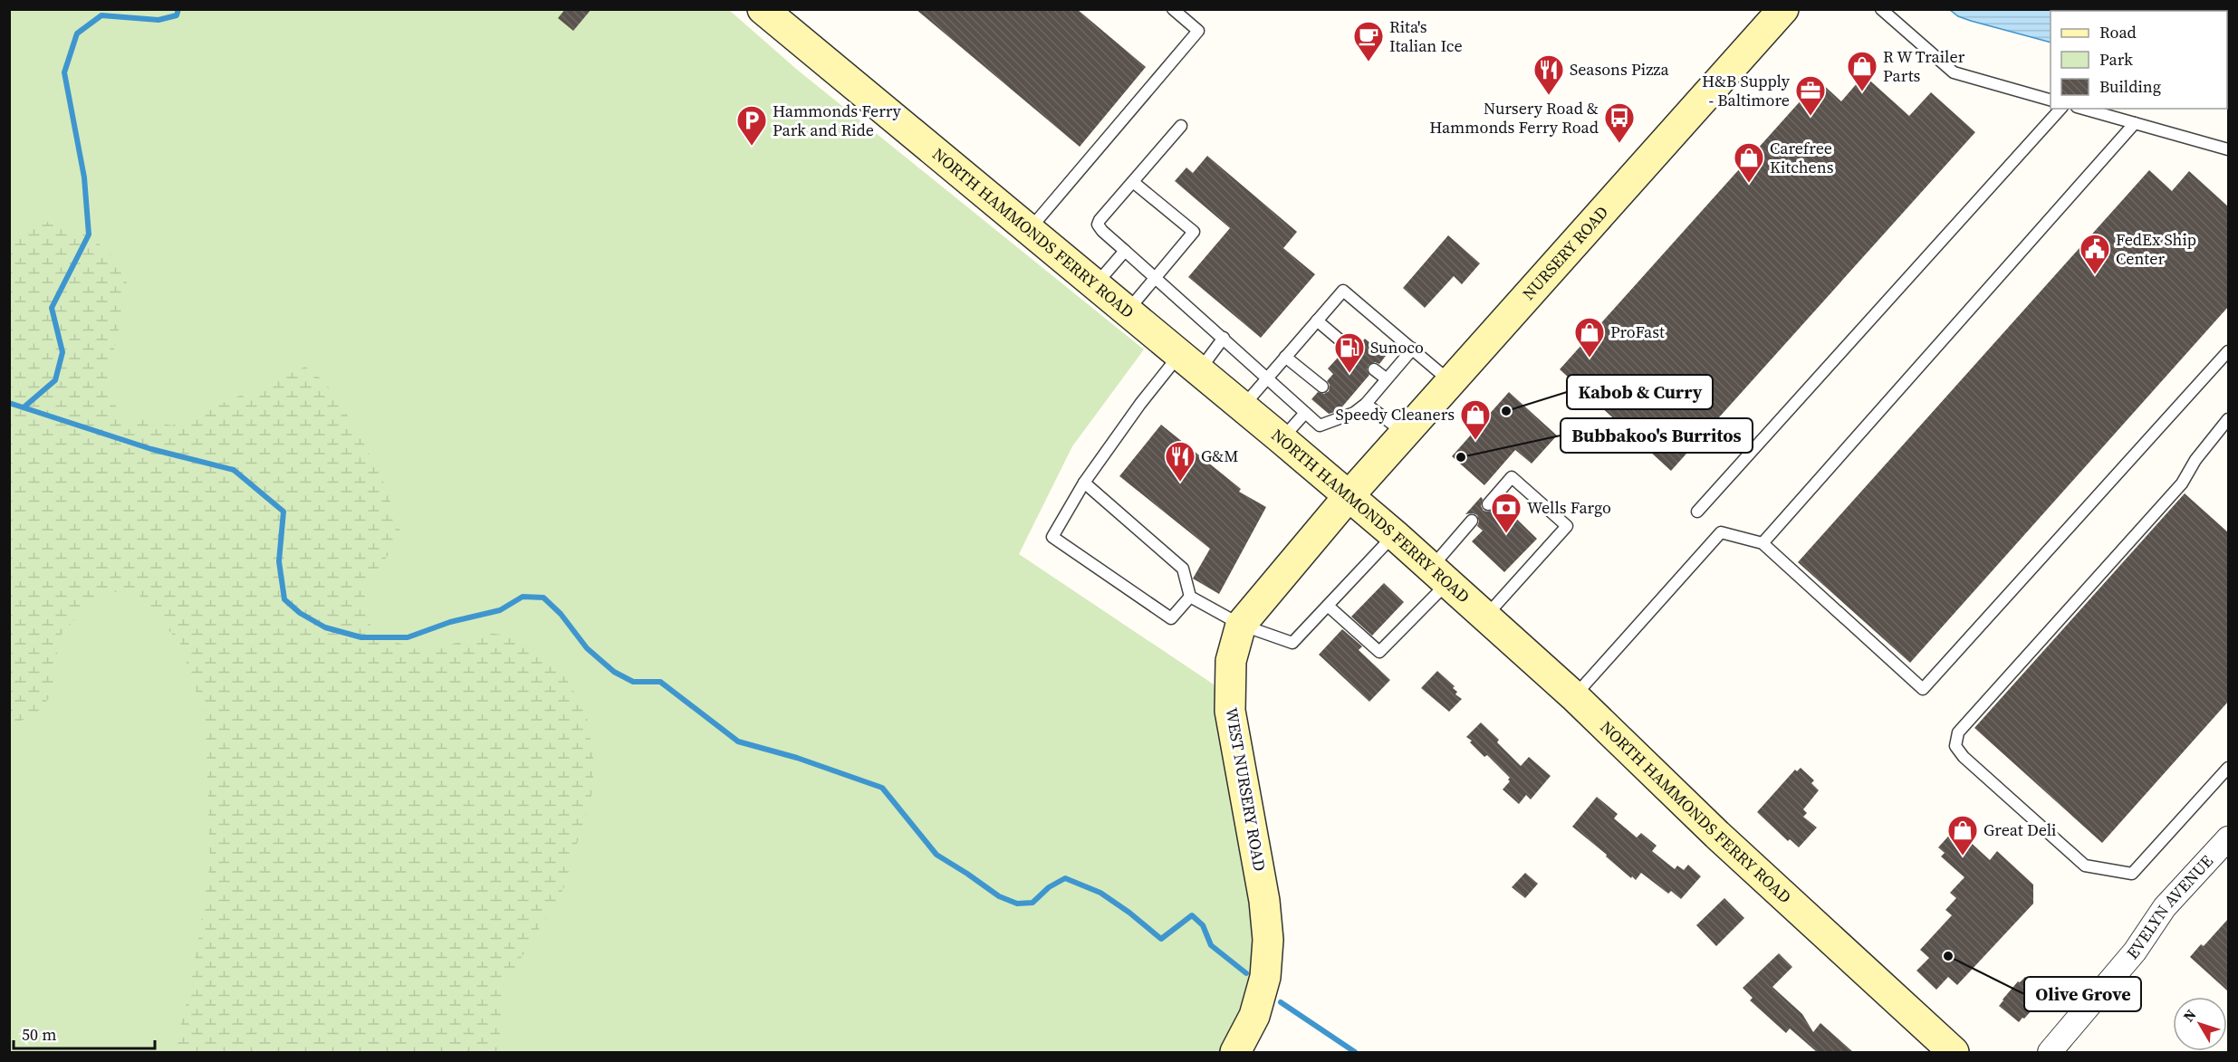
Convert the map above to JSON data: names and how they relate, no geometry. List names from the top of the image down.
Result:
{
  "streets": {
    "main road": ["NORTH HAMMONDS FERRY ROAD", "NURSERY ROAD", "WEST NURSERY ROAD"],
    "street": ["EVELYN AVENUE"]
  },
  "crossings": [
    ["NORTH HAMMONDS FERRY ROAD", "NURSERY ROAD"],
    ["NORTH HAMMONDS FERRY ROAD", "WEST NURSERY ROAD"],
    ["NURSERY ROAD", "WEST NURSERY ROAD"]
  ],
  "places": {
    "cafe": ["Rita's Italian Ice"],
    "shop": [
      "R W Trailer Parts",
      "Carefree Kitchens",
      "ProFast",
      "Speedy Cleaners",
      "Great Deli"
    ],
    "restaurant": ["Seasons Pizza", "G&M"],
    "office": ["H&B Supply - Baltimore"],
    "bus stop": ["Nursery Road & Hammonds Ferry Road"],
    "parking": ["Hammonds Ferry Park and Ride"],
    "public building": ["FedEx Ship Center"],
    "fuel station": ["Sunoco"],
    "other": ["Kabob & Curry", "Bubbakoo's Burritos", "Olive Grove"],
    "bank": ["Wells Fargo"]
  },
  "legend": ["Road", "Park", "Building"],
  "scale_bar": "50 m",
  "north": "top left"
}
